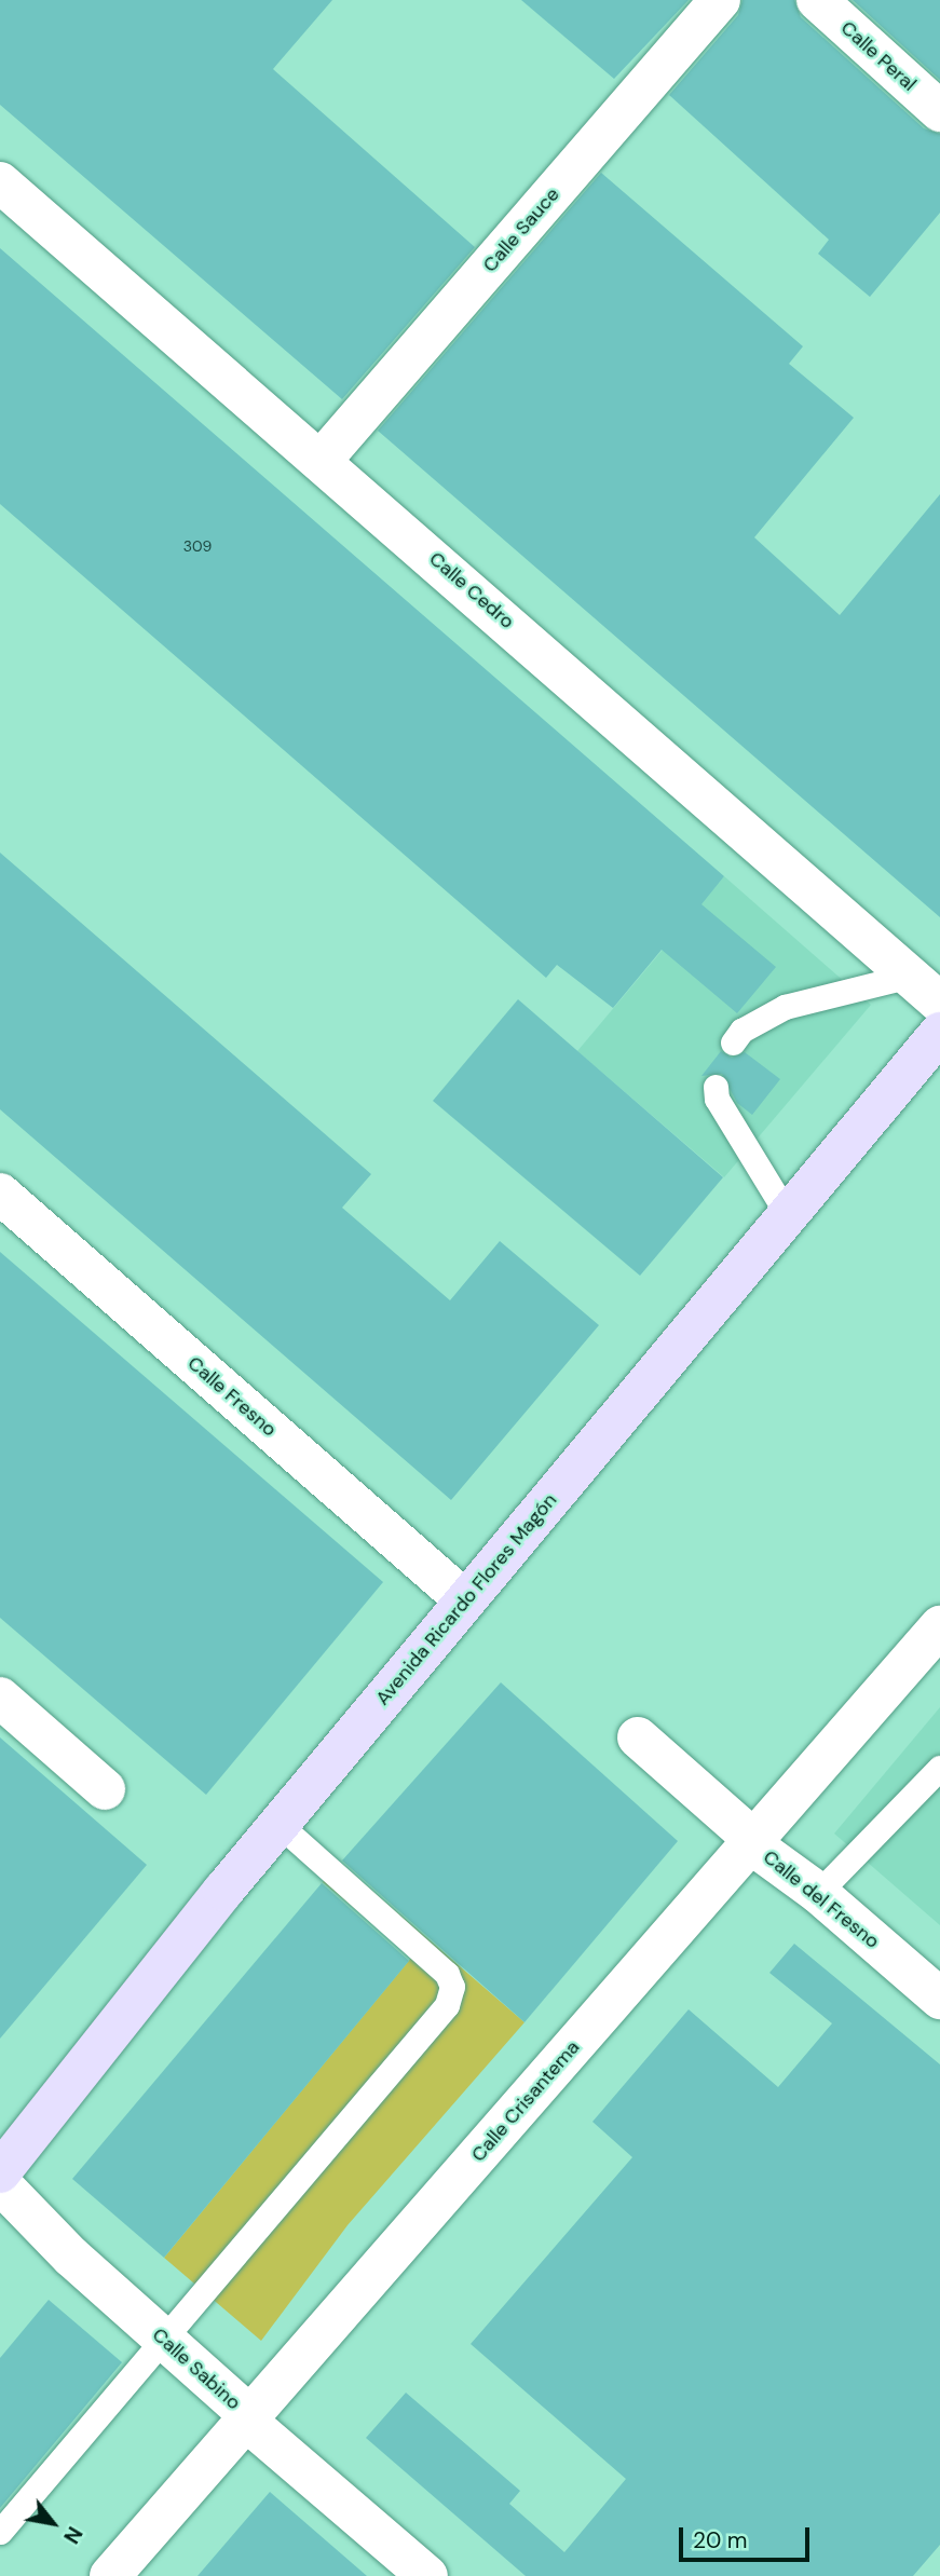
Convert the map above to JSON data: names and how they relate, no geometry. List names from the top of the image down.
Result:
{
  "streets": {
    "main road": ["Avenida Ricardo Flores Magón"],
    "street": [
      "Calle Peral",
      "Calle Sauce",
      "Calle Cedro",
      "Calle Fresno",
      "Calle del Fresno",
      "Calle Crisantema",
      "Calle Sabino"
    ]
  },
  "crossings": [
    ["Calle Sauce", "Calle Cedro"],
    ["Calle Fresno", "Avenida Ricardo Flores Magón"],
    ["Calle del Fresno", "Calle Crisantema"],
    ["Calle Crisantema", "Calle Sabino"]
  ],
  "house_numbers": ["309"],
  "scale_bar": "20 m",
  "north": "bottom right"
}
